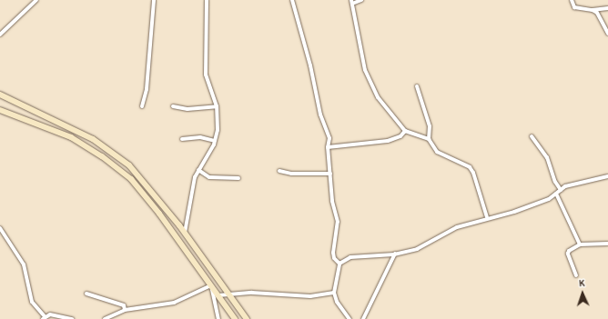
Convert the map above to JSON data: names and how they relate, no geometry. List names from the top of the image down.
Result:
{
  "north": "top"
}
